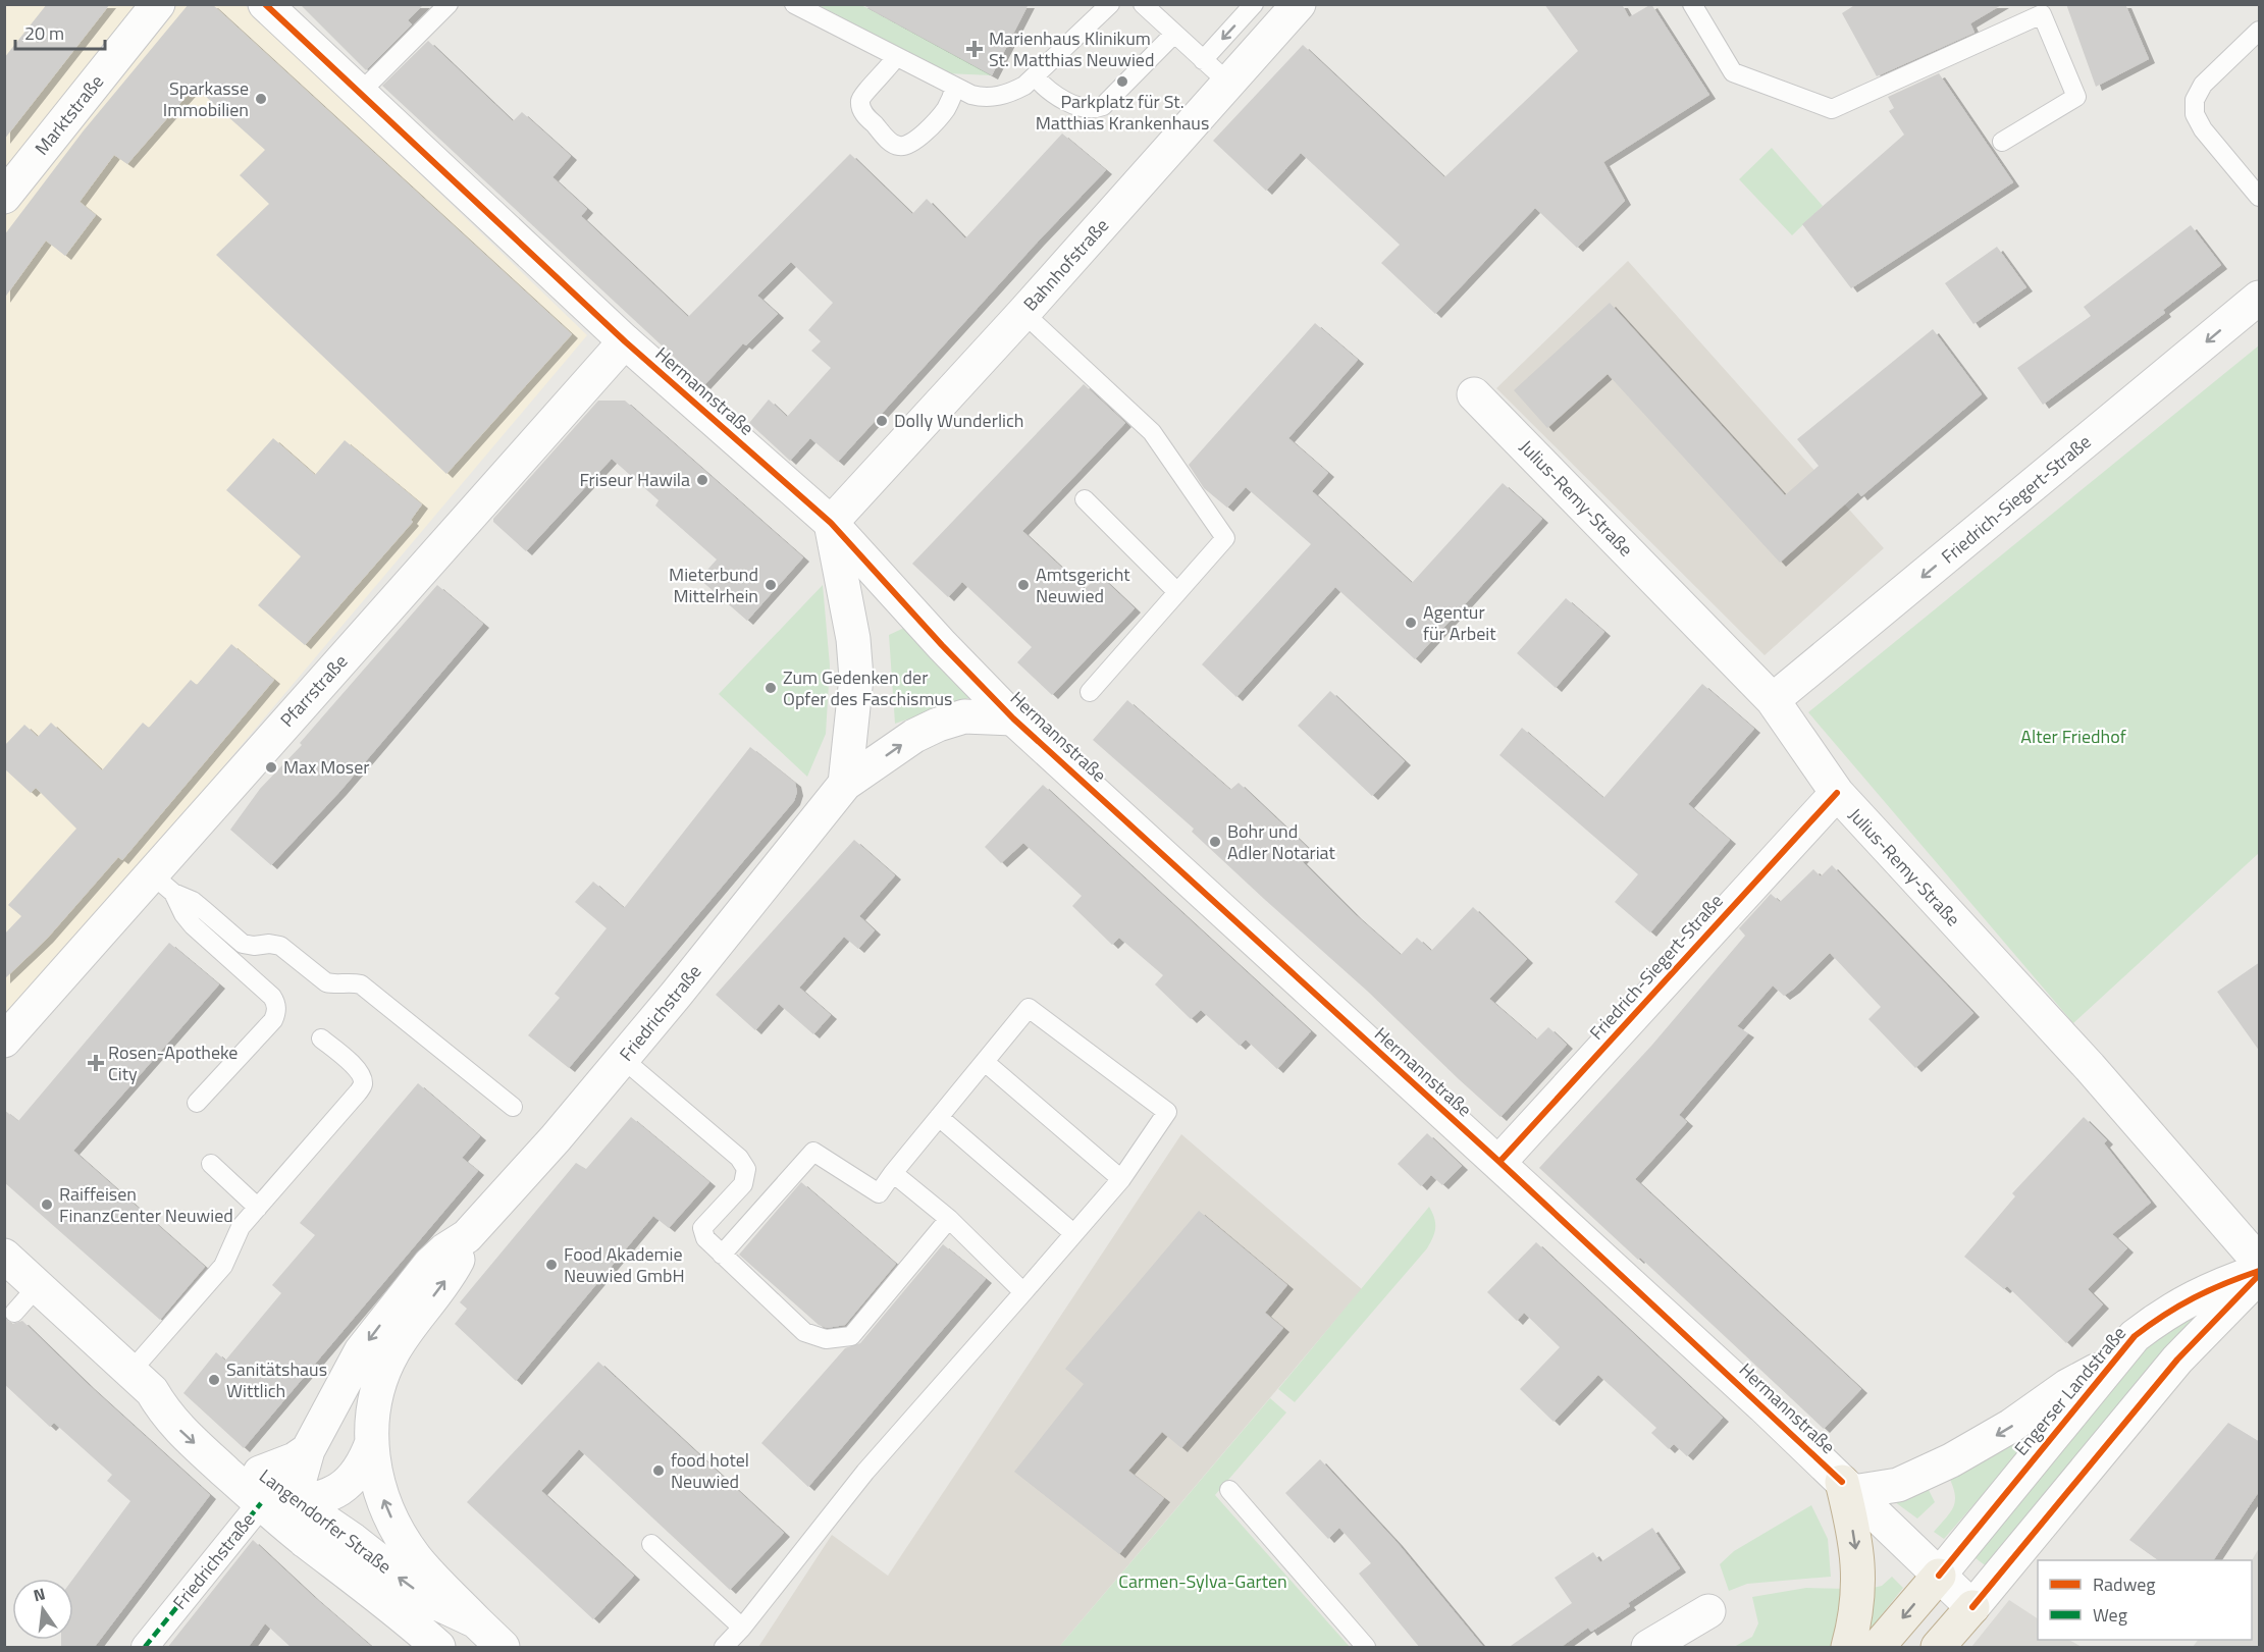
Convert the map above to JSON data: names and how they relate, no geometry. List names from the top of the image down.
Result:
{
  "streets": {
    "street": [
      "Marktstraße",
      "Bahnhofstraße",
      "Hermannstraße",
      "Julius-Remy-Straße",
      "Friedrich-Siegert-Straße",
      "Pfarrstraße",
      "Friedrichstraße",
      "Engerser Landstraße",
      "Langendorfer Straße"
    ]
  },
  "crossings": [
    ["Bahnhofstraße", "Hermannstraße"],
    ["Hermannstraße", "Friedrich-Siegert-Straße"],
    ["Hermannstraße", "Pfarrstraße"],
    ["Hermannstraße", "Friedrichstraße"],
    ["Hermannstraße", "Engerser Landstraße"],
    ["Julius-Remy-Straße", "Friedrich-Siegert-Straße"],
    ["Friedrichstraße", "Langendorfer Straße"]
  ],
  "one_way": ["Friedrich-Siegert-Straße"],
  "parks": ["Alter Friedhof", "Carmen-Sylva-Garten"],
  "places": {
    "health": ["Marienhaus Klinikum St. Matthias Neuwied", "Rosen-Apotheke City"],
    "other": [
      "Parkplatz für St. Matthias Krankenhaus",
      "Sparkasse Immobilien",
      "Dolly Wunderlich",
      "Friseur Hawila",
      "Mieterbund Mittelrhein",
      "Amtsgericht Neuwied",
      "Agentur für Arbeit",
      "Zum Gedenken der Opfer des Faschismus",
      "Max Moser",
      "Bohr und Adler Notariat",
      "Raiffeisen FinanzCenter Neuwied",
      "Food Akademie Neuwied GmbH",
      "Sanitätshaus Wittlich",
      "food hotel Neuwied"
    ]
  },
  "legend": ["Radweg", "Weg"],
  "scale_bar": "20 m",
  "north": "top"
}
